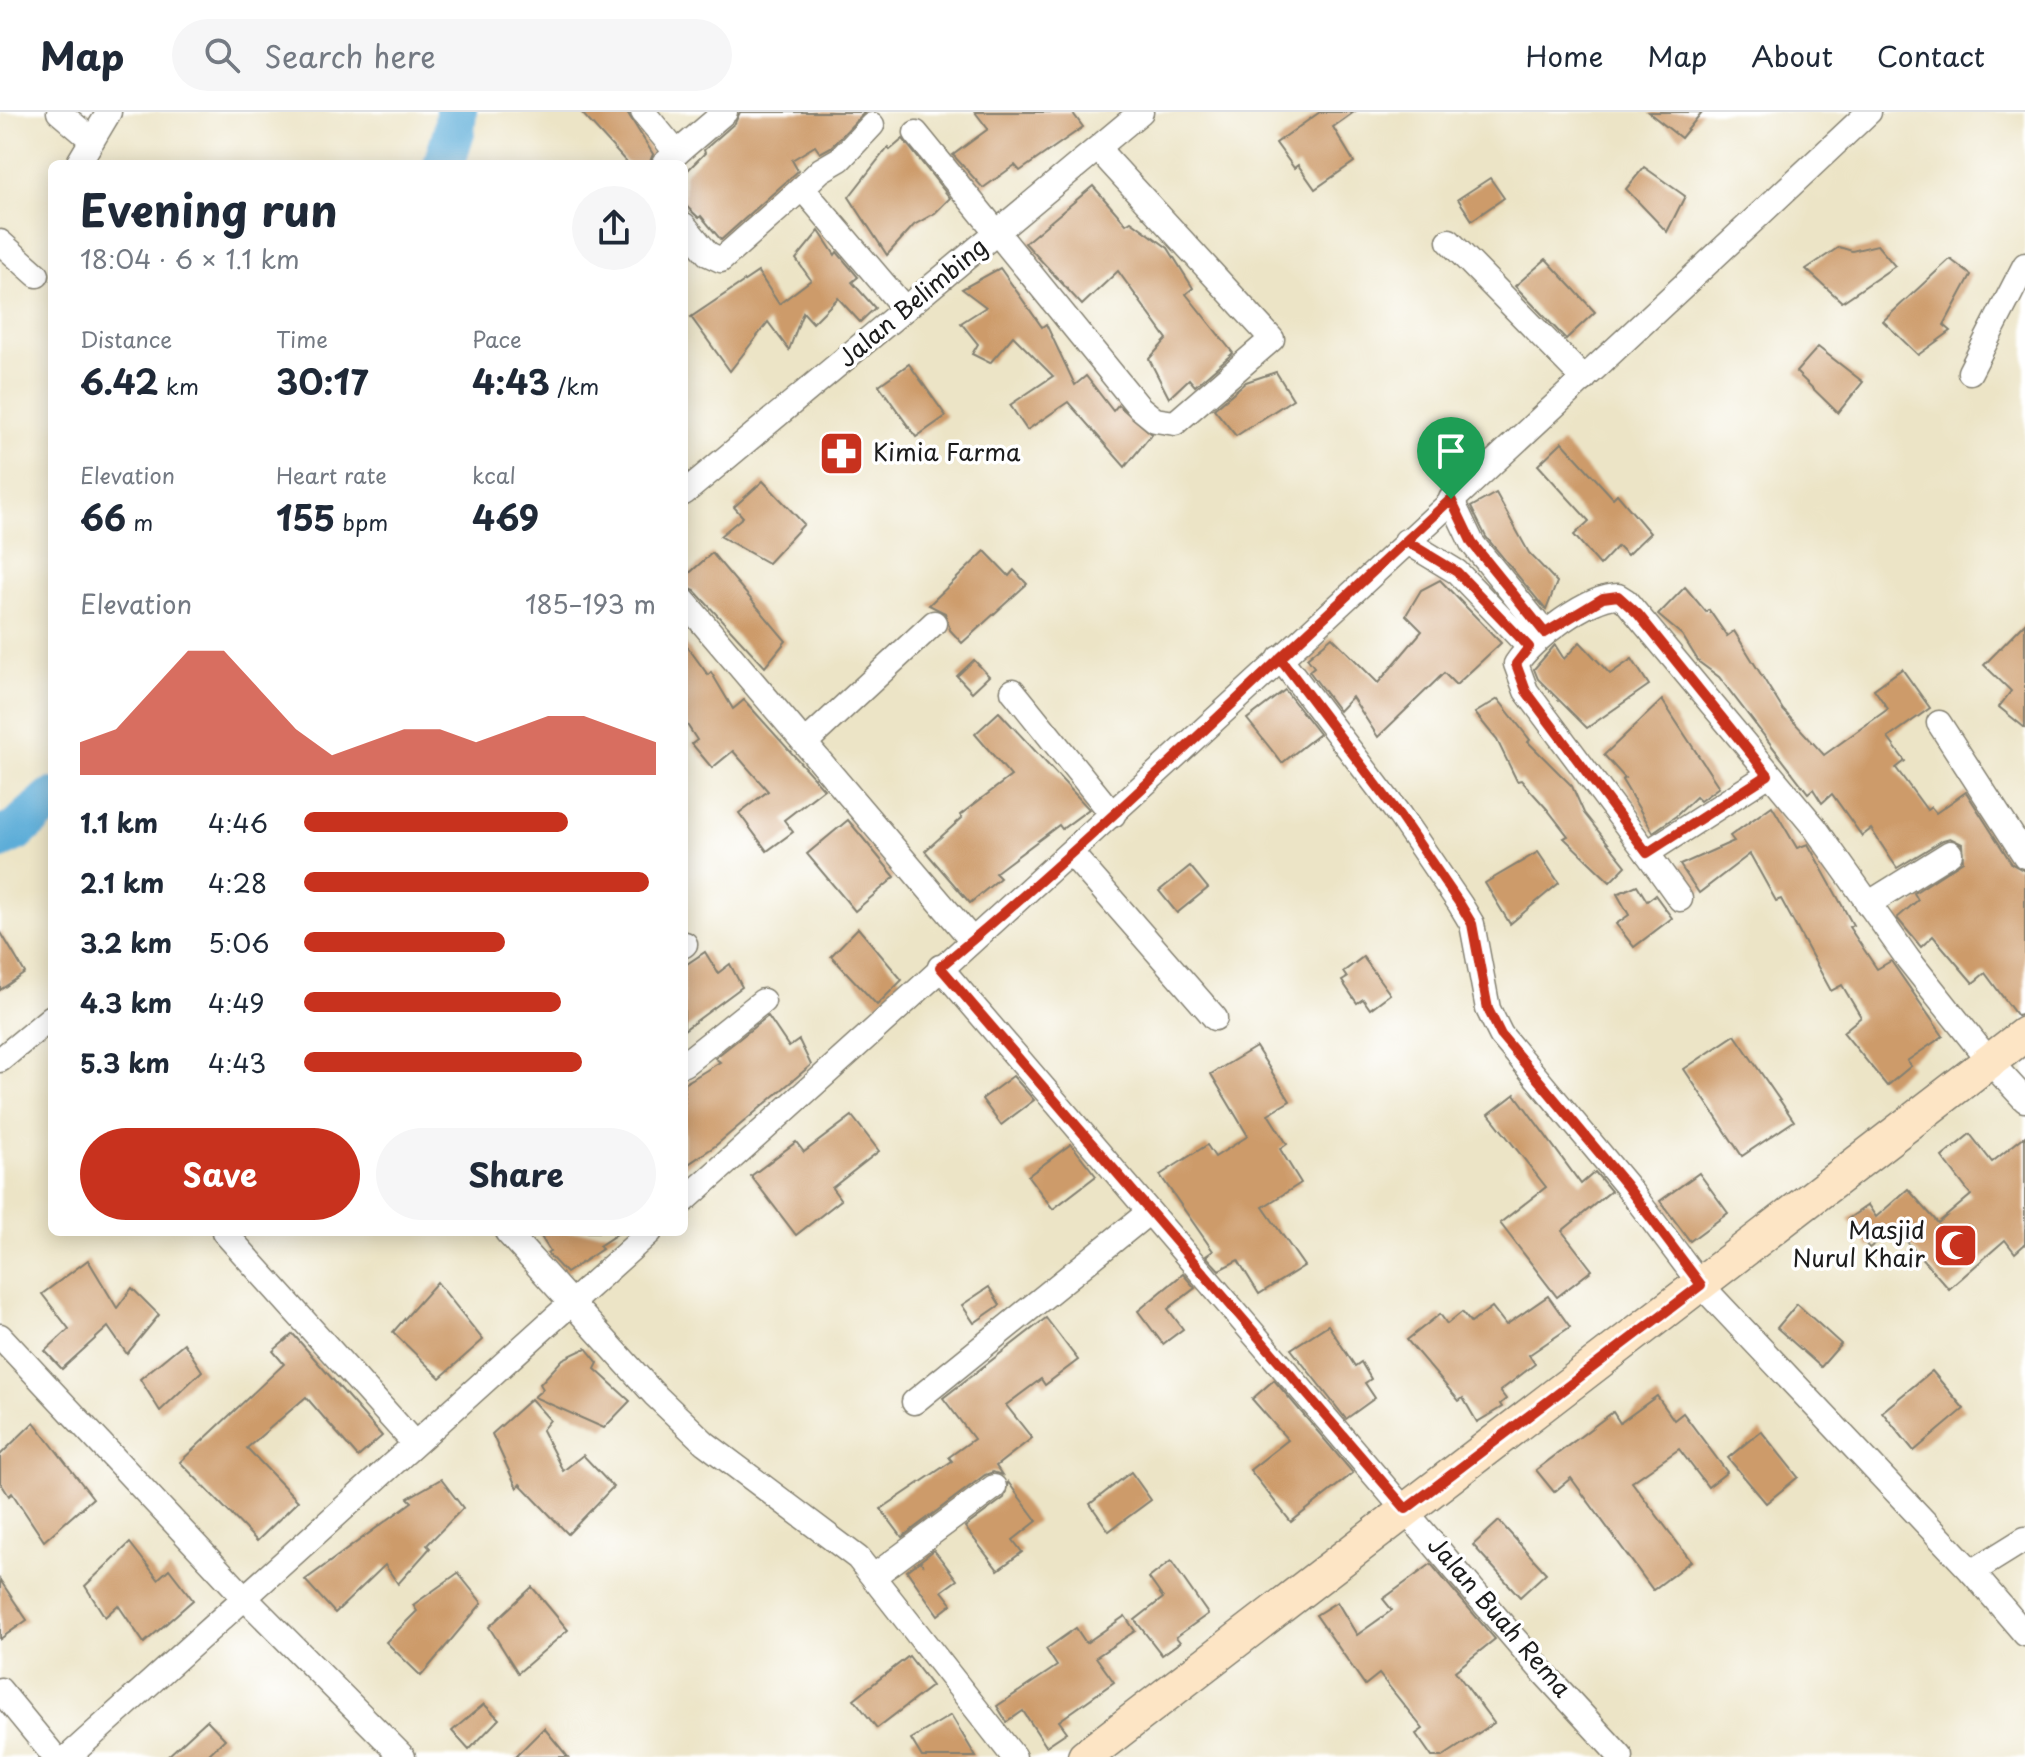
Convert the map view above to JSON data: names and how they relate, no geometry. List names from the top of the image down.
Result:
{
  "streets": {
    "street": ["Jalan Belimbing", "Jalan Buah Rema"]
  },
  "places": {
    "pharmacy": ["Kimia Farma"],
    "mosque": ["Masjid Nurul Khair"]
  },
  "page": {
    "header": "Map",
    "search": "Search here",
    "nav": [
      "Home",
      "Map",
      "About",
      "Contact"
    ],
    "heading": ["Evening run", "18:04 · 6 × 1.1 km"],
    "stats": [
      ["Distance", "6.42 km"],
      ["Time", "30:17"],
      ["Pace", "4:43 /km"],
      ["Elevation", "66 m"],
      ["Heart rate", "155 bpm"],
      ["kcal", "469"]
    ],
    "chart": ["Elevation", "185–193 m"],
    "list": [
      {
        "name": "1.1 km",
        "note": "4:46"
      },
      {
        "name": "2.1 km",
        "note": "4:28"
      },
      {
        "name": "3.2 km",
        "note": "5:06"
      },
      {
        "name": "4.3 km",
        "note": "4:49"
      },
      {
        "name": "5.3 km",
        "note": "4:43"
      }
    ],
    "buttons": ["Save", "Share"]
  }
}
